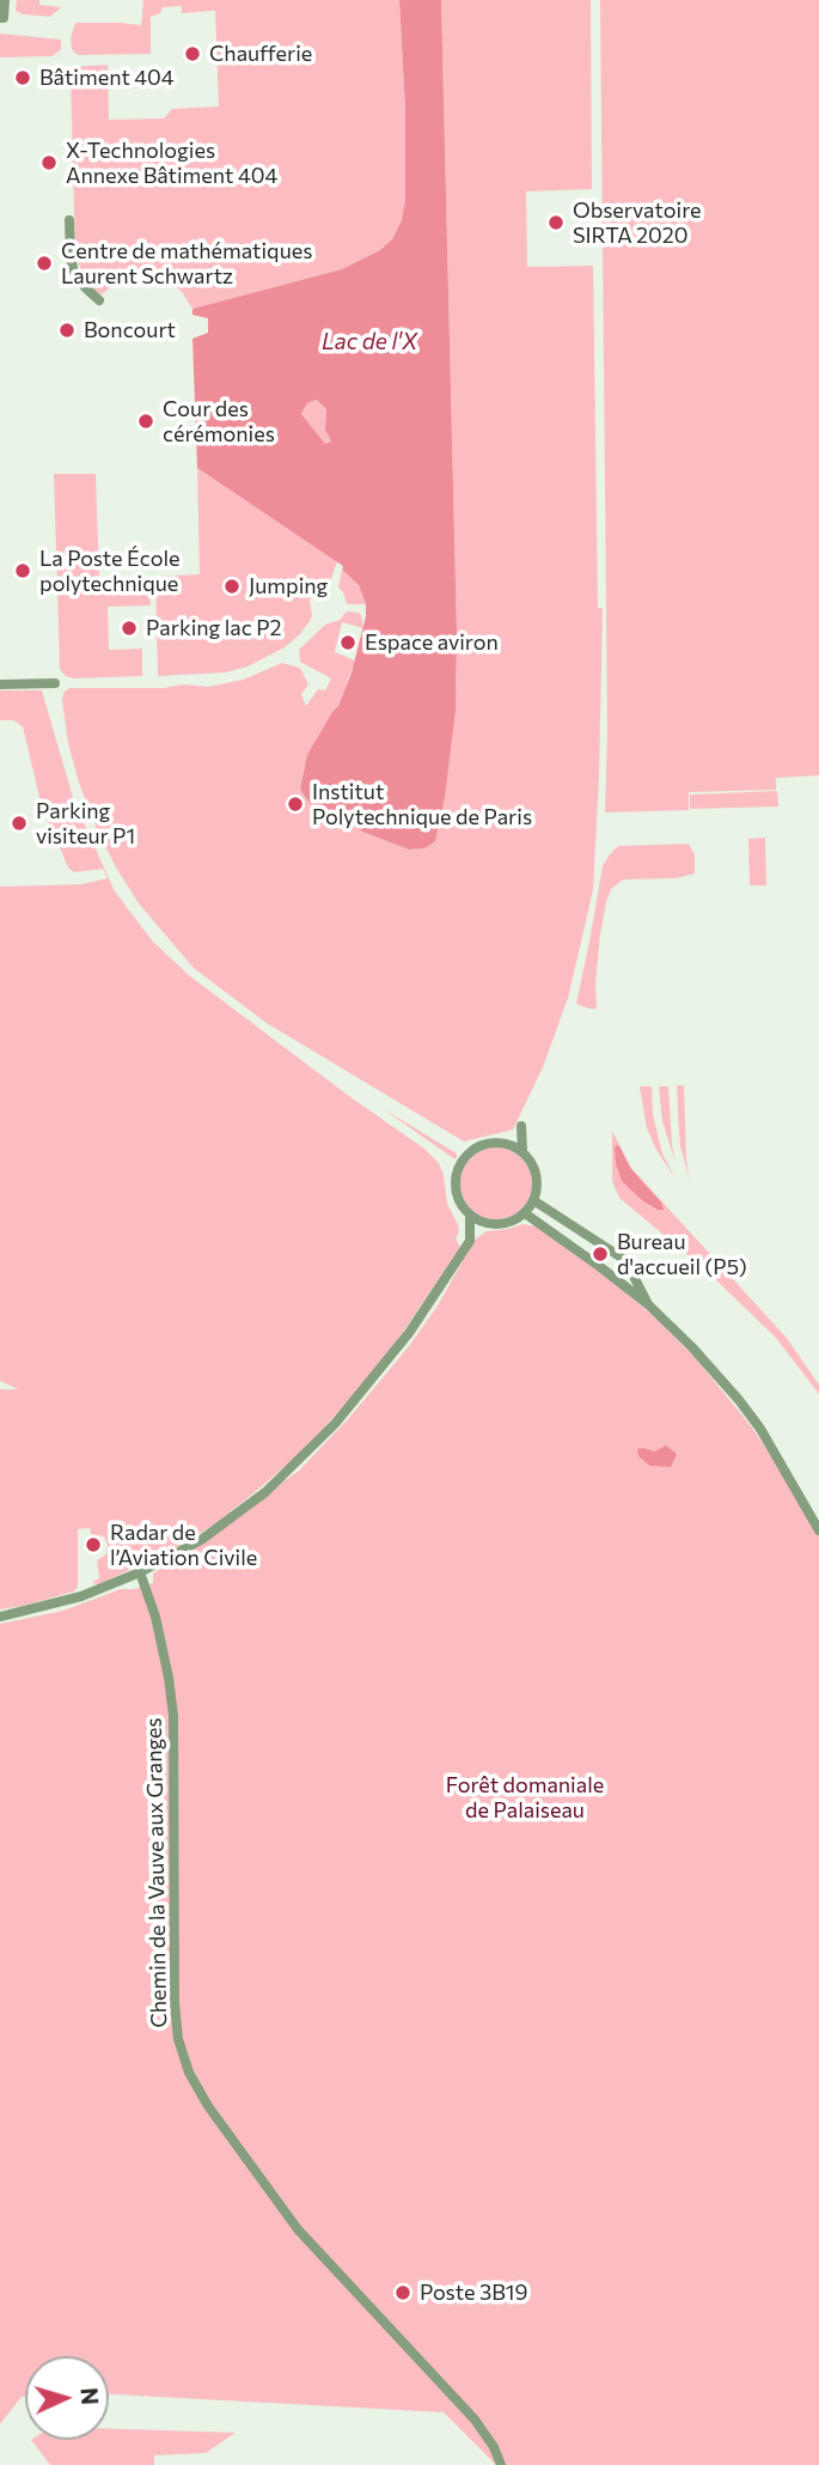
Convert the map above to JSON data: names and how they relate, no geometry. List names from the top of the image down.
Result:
{
  "streets": {
    "street": ["Chemin de la Vauve aux Granges"]
  },
  "water": ["Lac de l'X"],
  "parks": ["Forêt domaniale de Palaiseau"],
  "places": [
    "Chaufferie",
    "Bâtiment 404",
    "X-Technologies Annexe Bâtiment 404",
    "Observatoire SIRTA 2020",
    "Centre de mathématiques Laurent Schwartz",
    "Boncourt",
    "Cour des cérémonies",
    "La Poste École polytechnique",
    "Jumping",
    "Parking lac P2",
    "Espace aviron",
    "Institut Polytechnique de Paris",
    "Parking visiteur P1",
    "Bureau d'accueil (P5)",
    "Radar de l’Aviation Civile",
    "Poste 3B19"
  ],
  "north": "right"
}
